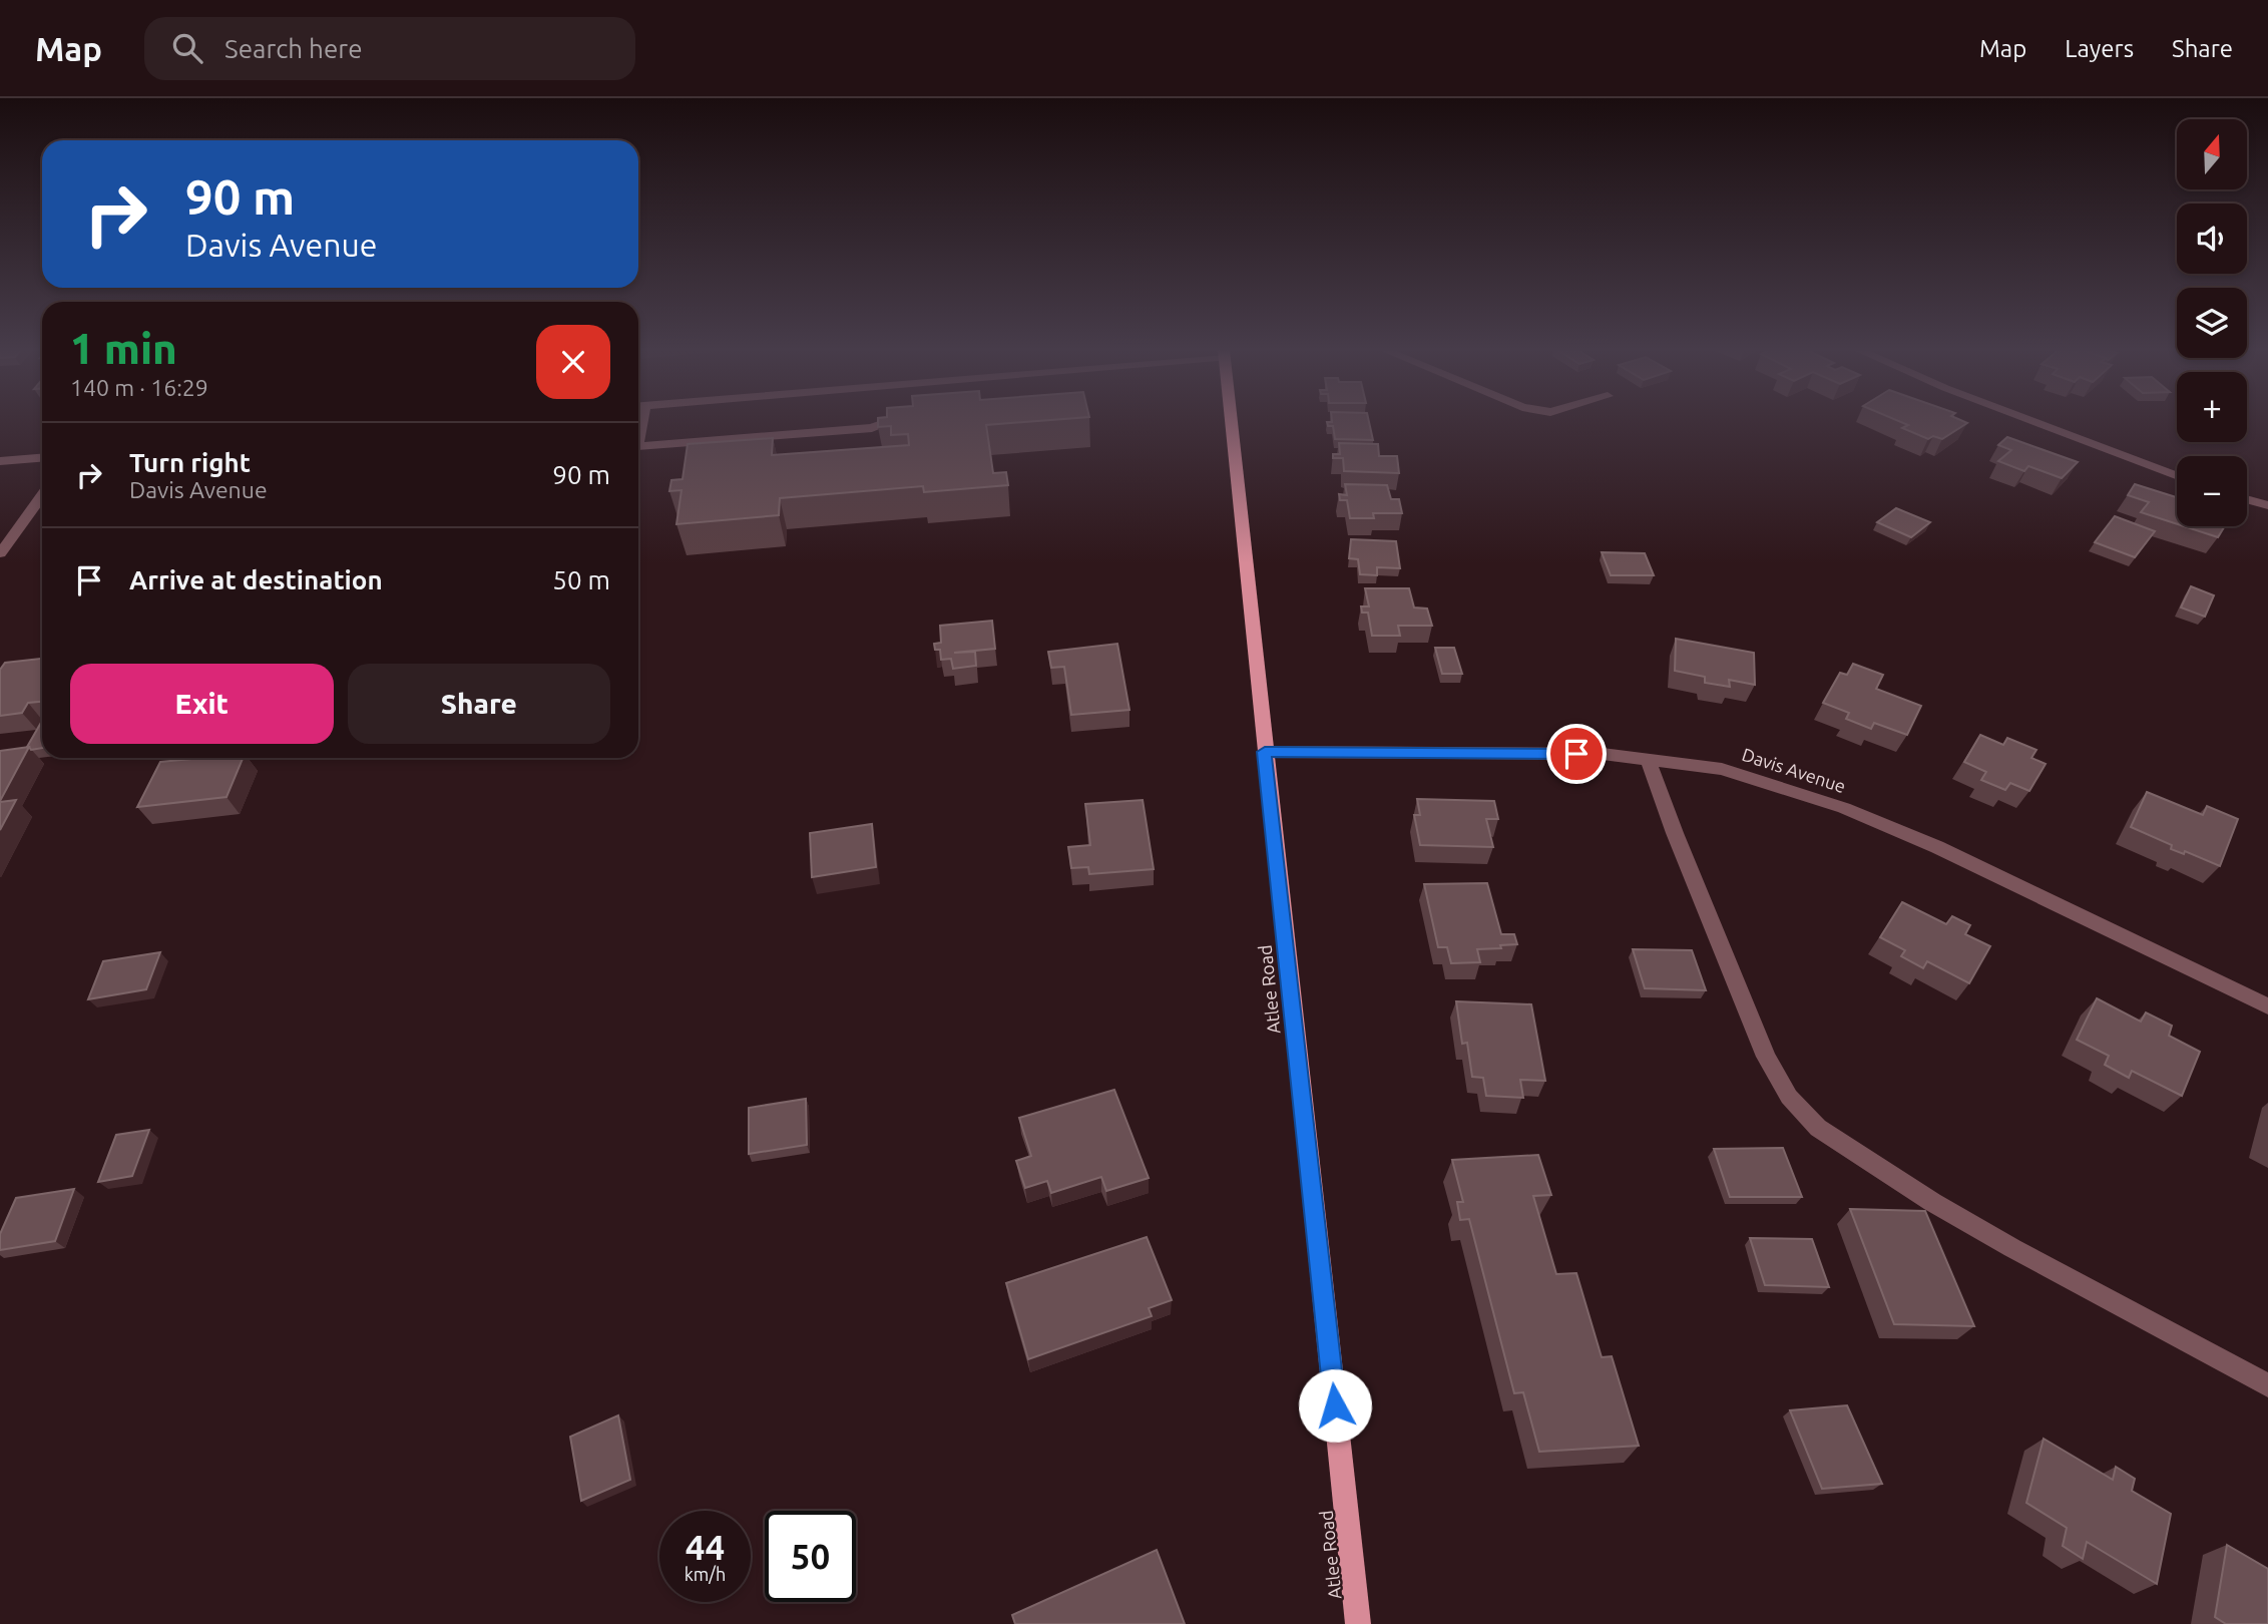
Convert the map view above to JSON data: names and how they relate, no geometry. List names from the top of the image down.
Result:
{
  "streets": {
    "main road": ["Atlee Road"],
    "street": ["Davis Avenue"]
  },
  "crossings": [
    ["Davis Avenue", "Atlee Road"]
  ],
  "north": "top",
  "page": {
    "header": "Map",
    "search": "Search here",
    "nav": ["Map", "Layers", "Share"],
    "map_buttons": ["+", "−"],
    "turn": ["90 m", "Davis Avenue"],
    "heading": ["1 min", "140 m · 16:29"],
    "list": [
      {
        "name": "Turn right",
        "note": "Davis Avenue",
        "value": "90 m"
      },
      {
        "name": "Arrive at destination",
        "value": "50 m"
      }
    ],
    "buttons": ["Exit", "Share"],
    "speed": "44 km/h",
    "limit": "50"
  }
}
